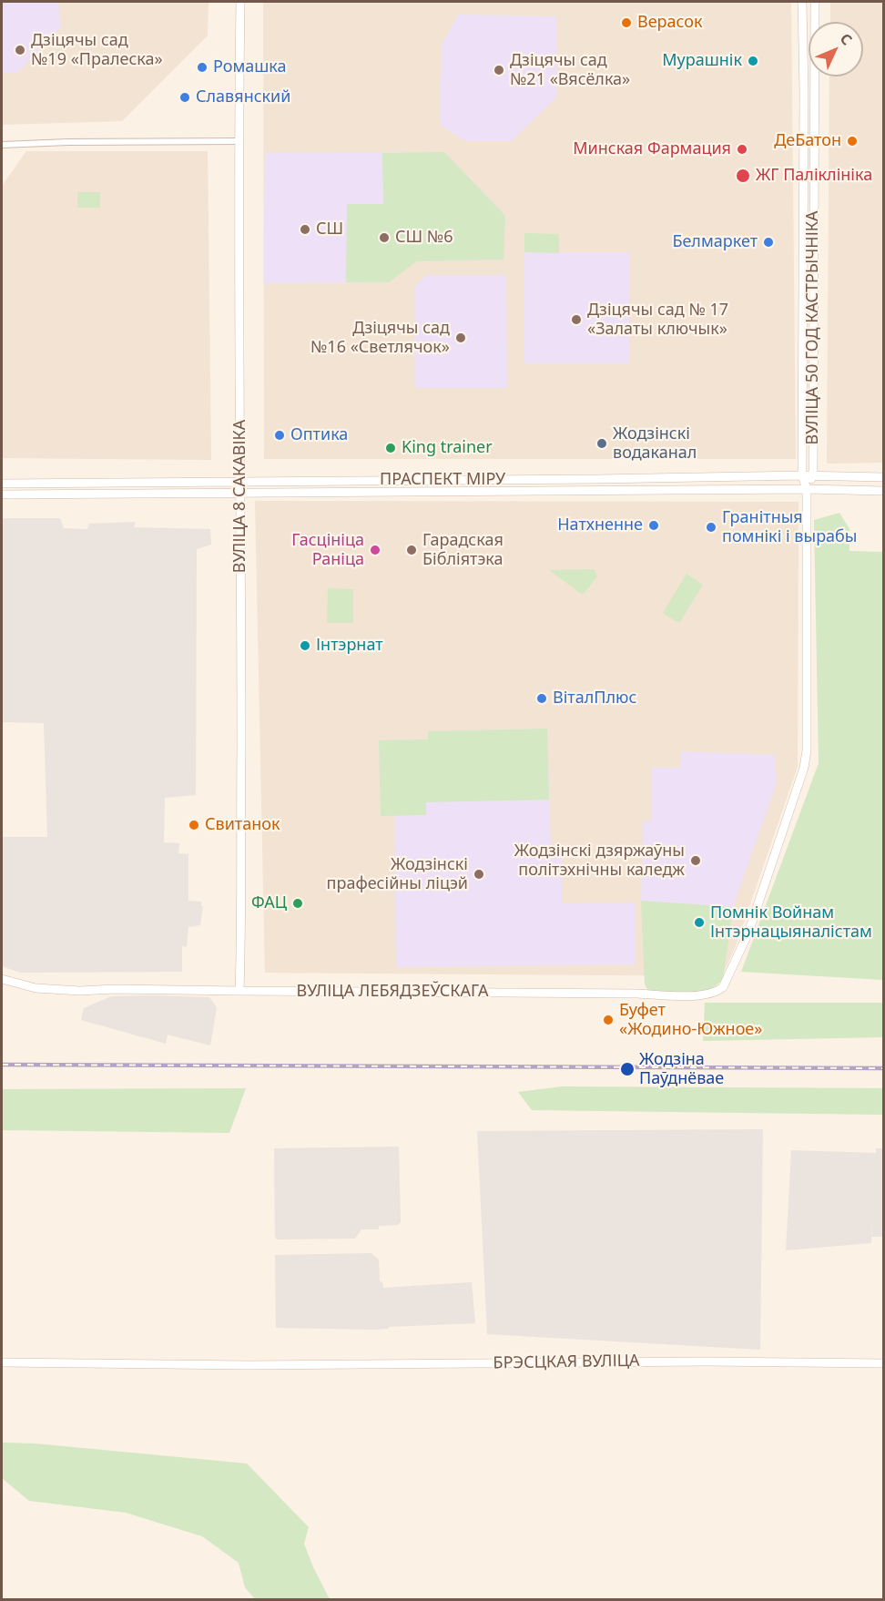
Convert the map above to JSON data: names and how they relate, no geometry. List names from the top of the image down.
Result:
{
  "streets": {
    "main road": [
      "ВУЛІЦА 50 ГОД КАСТРЫЧНІКА",
      "ПРАСПЕКТ МІРУ",
      "ВУЛІЦА 8 САКАВІКА",
      "ВУЛІЦА ЛЕБЯДЗЕЎСКАГА",
      "БРЭСЦКАЯ ВУЛІЦА"
    ]
  },
  "crossings": [
    ["ВУЛІЦА 50 ГОД КАСТРЫЧНІКА", "ПРАСПЕКТ МІРУ"],
    ["ВУЛІЦА 50 ГОД КАСТРЫЧНІКА", "ВУЛІЦА ЛЕБЯДЗЕЎСКАГА"],
    ["ПРАСПЕКТ МІРУ", "ВУЛІЦА 8 САКАВІКА"],
    ["ВУЛІЦА 8 САКАВІКА", "ВУЛІЦА ЛЕБЯДЗЕЎСКАГА"]
  ],
  "places": [
    "Верасок",
    "Дзіцячы сад №19 «Пралеска»",
    "Мурашнік",
    "Ромашка",
    "Дзіцячы сад №21 «Вясёлка»",
    "Славянский",
    "ДеБатон",
    "Минская Фармация",
    "ЖГ Паліклініка",
    "СШ",
    "СШ №6",
    "Белмаркет",
    "Дзіцячы сад № 17 «Залаты ключык»",
    "Дзіцячы сад №16 «Светлячок»",
    "Оптика",
    "Жодзінскі водаканал",
    "King trainer",
    "Натхненне",
    "Гранітныя помнікі і вырабы",
    "Гасцініца Раніца",
    "Гарадская Бібліятэка",
    "Інтэрнат",
    "ВіталПлюс",
    "Свитанок",
    "Жодзінскі дзяржаўны політэхнічны каледж",
    "Жодзінскі прафесійны ліцэй",
    "ФАЦ",
    "Помнік Войнам Інтэрнацыяналістам",
    "Буфет «Жодино-Южное»",
    "Жодзіна Паўднёвае"
  ],
  "north": "top right"
}
